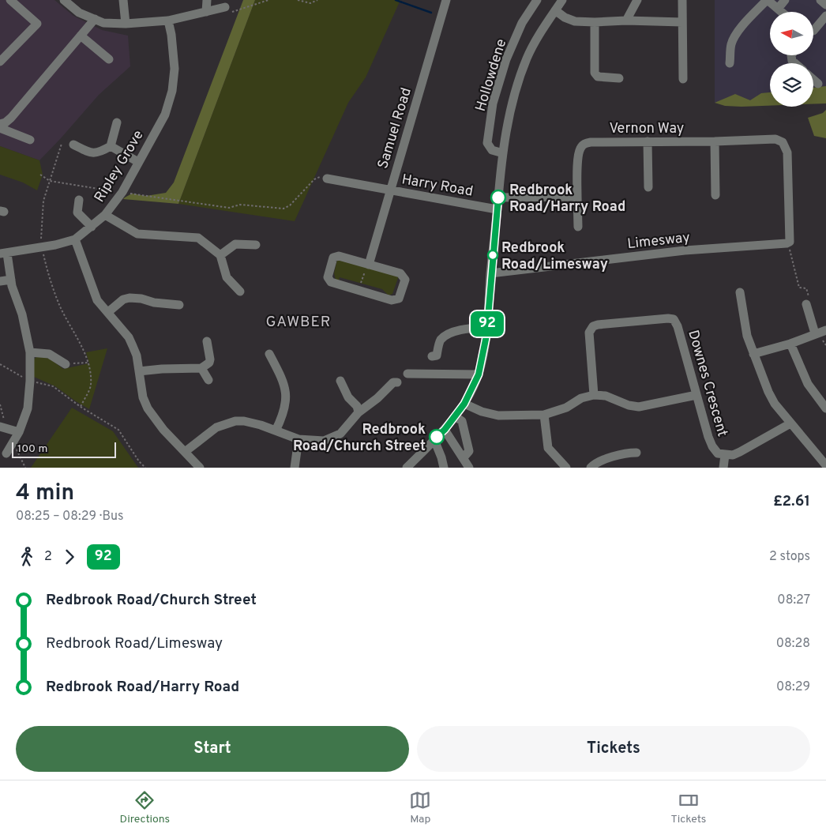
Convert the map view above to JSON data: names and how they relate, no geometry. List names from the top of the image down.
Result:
{
  "streets": {
    "street": [
      "Hollowdene",
      "Samuel Road",
      "Vernon Way",
      "Ripley Grove",
      "Harry Road",
      "Limesway",
      "Downes Crescent"
    ]
  },
  "crossings": [
    ["Samuel Road", "Harry Road"],
    ["Vernon Way", "Limesway"]
  ],
  "districts": ["GAWBER"],
  "places": ["Redbrook Road/Harry Road", "Redbrook Road/Limesway", "Redbrook Road/Church Street"],
  "lines": ["bus line 92"],
  "scale_bar": "100 m",
  "north": "left",
  "page": {
    "on_map": "92",
    "scale": "100 m",
    "heading": ["4 min", "08:25 – 08:29 · Bus", "£2.61"],
    "legs": ["2", "92", "2 stops"],
    "list": [
      {
        "name": "Redbrook Road/Church Street",
        "value": "08:27"
      },
      {
        "name": "Redbrook Road/Limesway",
        "value": "08:28"
      },
      {
        "name": "Redbrook Road/Harry Road",
        "value": "08:29"
      }
    ],
    "buttons": ["Start", "Tickets"],
    "tabs": ["Directions", "Map", "Tickets"]
  }
}
